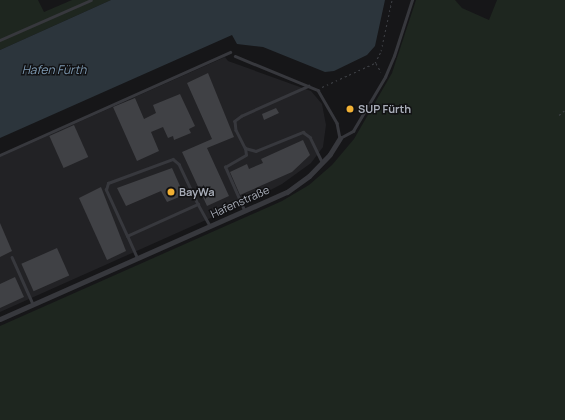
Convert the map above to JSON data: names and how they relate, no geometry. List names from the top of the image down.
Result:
{
  "streets": {
    "street": ["Hafenstraße"]
  },
  "water": ["Hafen Fürth"],
  "places": ["SUP Fürth", "BayWa"]
}
